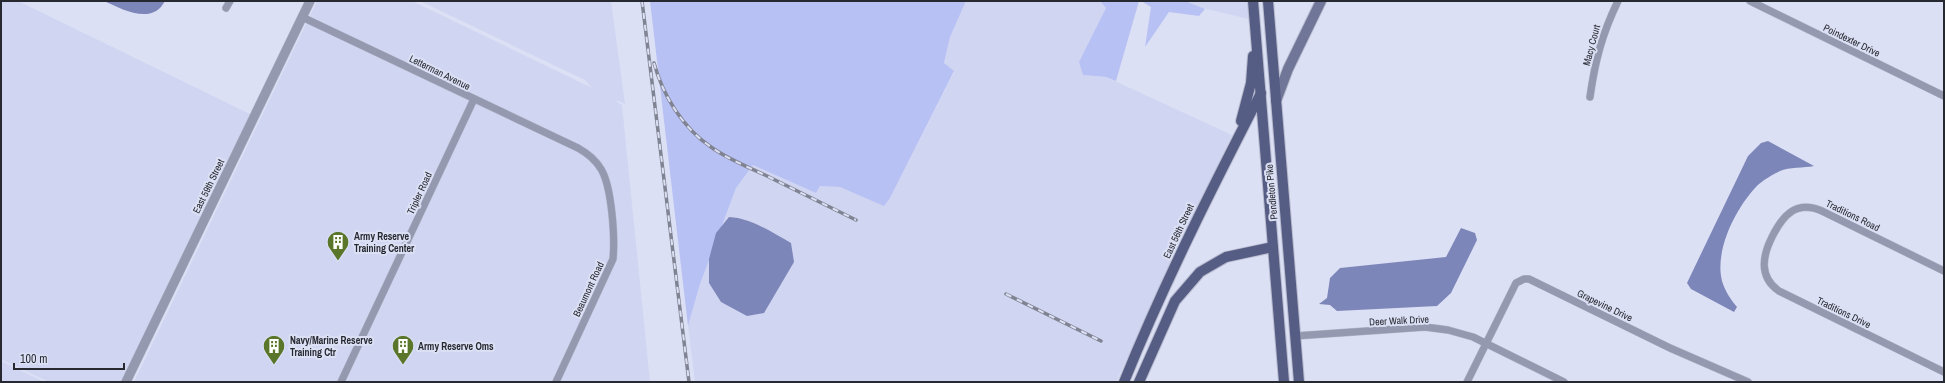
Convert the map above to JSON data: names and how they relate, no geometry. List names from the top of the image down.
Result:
{
  "streets": {
    "main road": ["Pendleton Pike", "East 56th Street"],
    "street": [
      "Poindexter Drive",
      "Macy Court",
      "Letterman Avenue",
      "East 59th Street",
      "Tripler Road",
      "Traditions Road",
      "Beaumont Road",
      "Grapevine Drive",
      "Traditions Drive",
      "Deer Walk Drive"
    ]
  },
  "crossings": [
    ["Letterman Avenue", "East 59th Street"],
    ["Letterman Avenue", "Tripler Road"],
    ["Letterman Avenue", "Beaumont Road"],
    ["Pendleton Pike", "East 56th Street"],
    ["Pendleton Pike", "Deer Walk Drive"],
    ["Traditions Road", "Traditions Drive"],
    ["Grapevine Drive", "Deer Walk Drive"]
  ],
  "places": {
    "building": ["Army Reserve Training Center", "Navy/Marine Reserve Training Ctr", "Army Reserve Oms"]
  },
  "scale_bar": "100 m"
}
